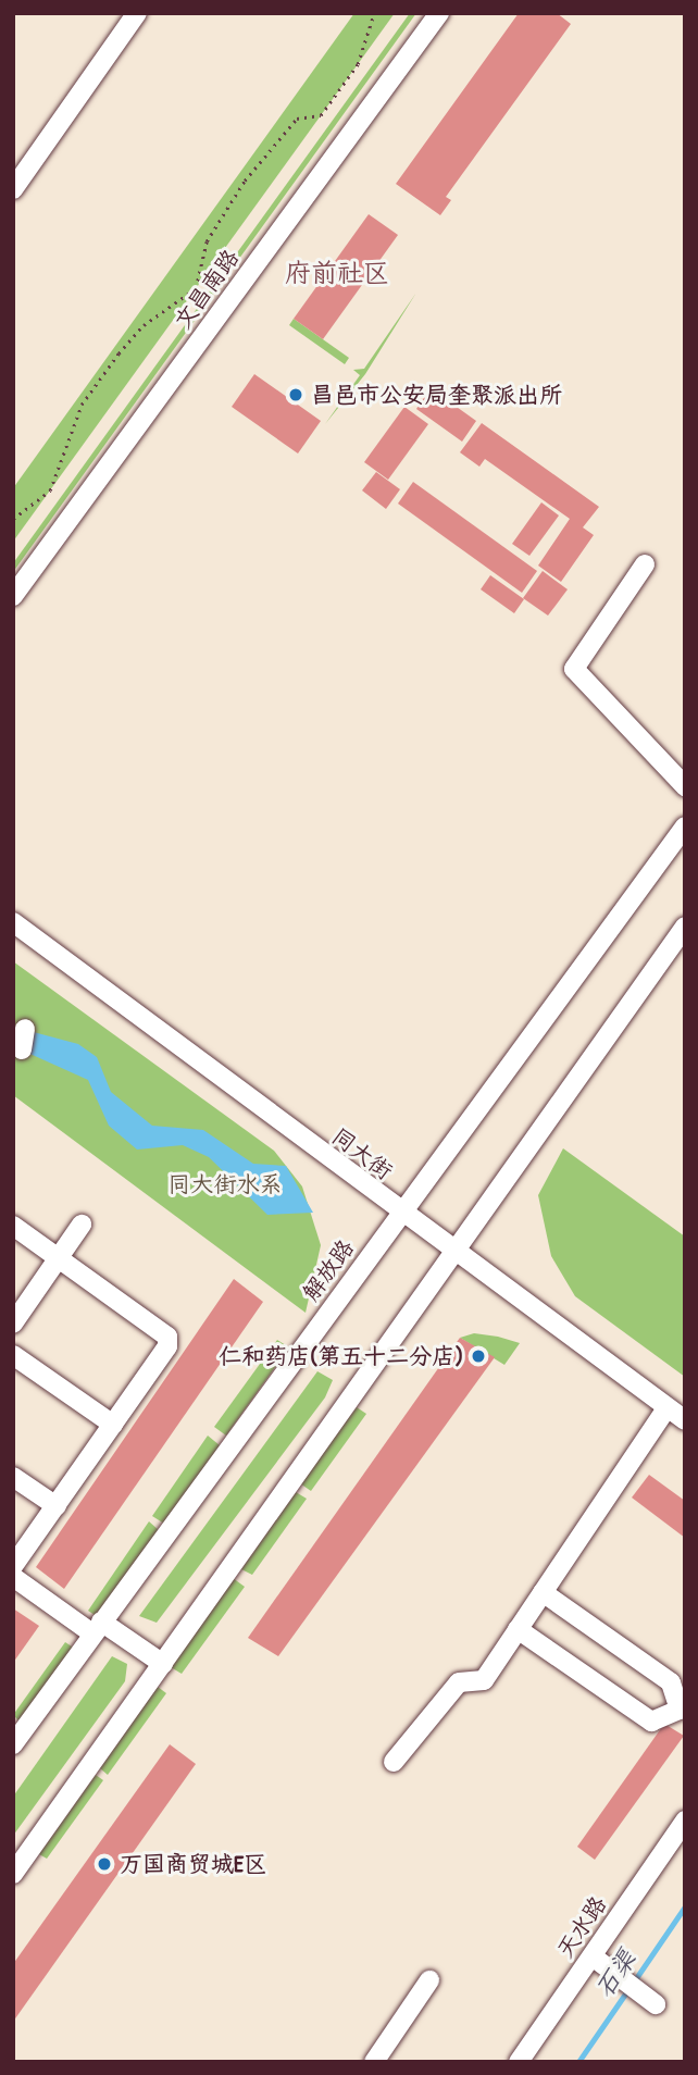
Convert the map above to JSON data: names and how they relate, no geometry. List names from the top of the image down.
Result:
{
  "streets": {
    "street": [
      "文昌南路",
      "同大街",
      "解放路",
      "天水路"
    ]
  },
  "crossings": [
    ["同大街", "解放路"]
  ],
  "districts": ["府前社区"],
  "water": ["石渠"],
  "parks": ["同大街水系"],
  "places": ["昌邑市公安局奎聚派出所", "仁和药店(第五十二分店)", "万国商贸城E区"]
}
